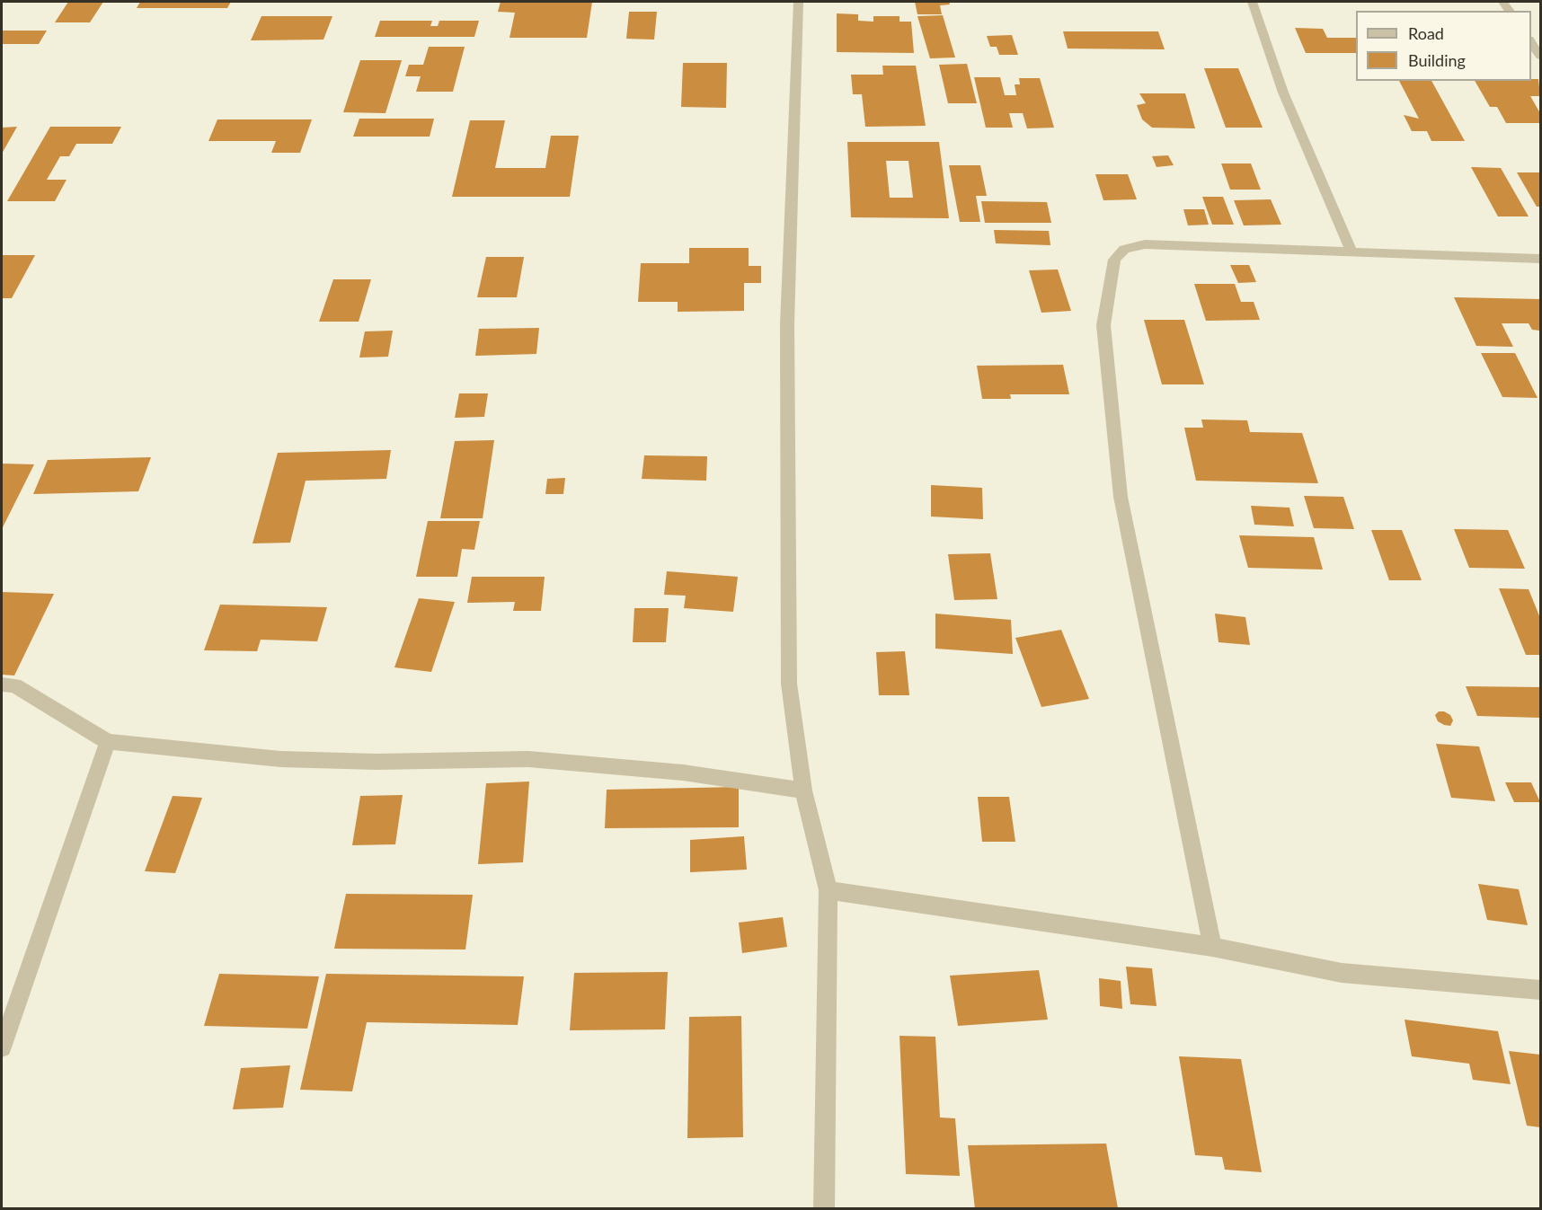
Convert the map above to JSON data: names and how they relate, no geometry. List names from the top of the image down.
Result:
{
  "legend": ["Road", "Building"]
}
